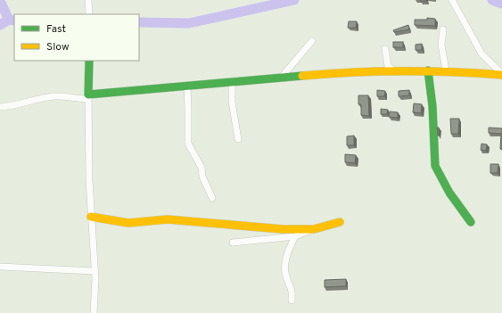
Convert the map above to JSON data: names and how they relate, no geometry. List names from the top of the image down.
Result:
{
  "legend": ["Fast", "Slow"]
}
